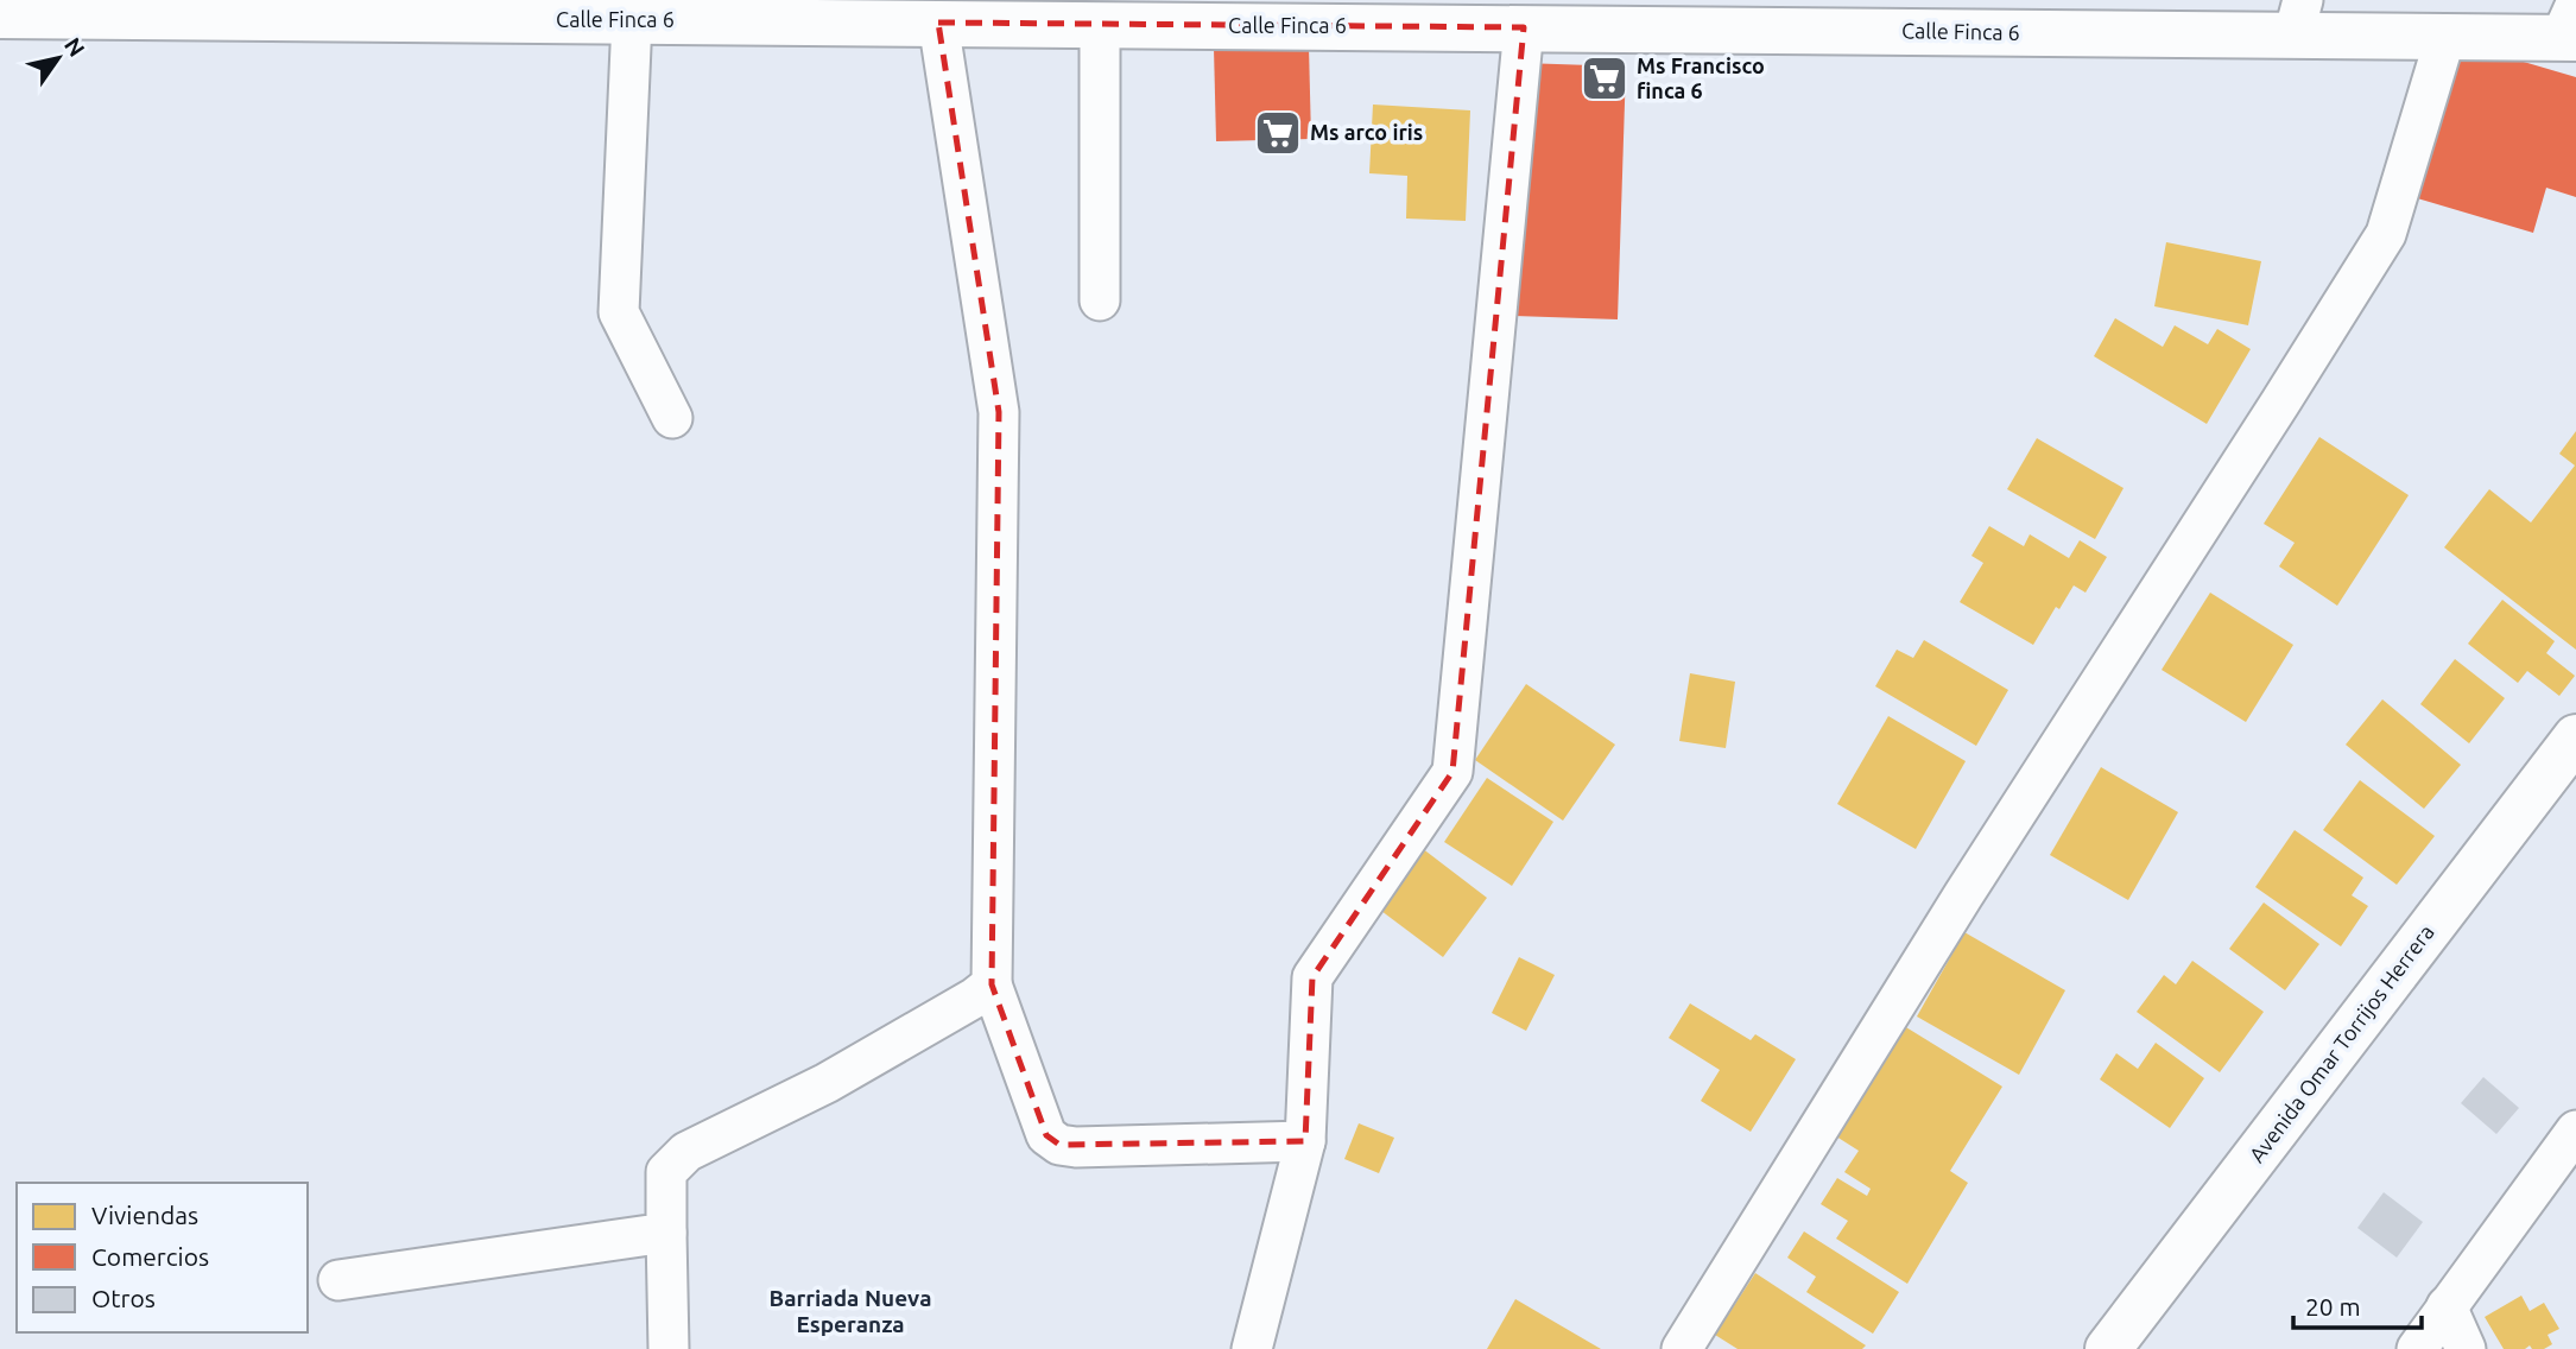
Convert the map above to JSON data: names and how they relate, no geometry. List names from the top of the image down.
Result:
{
  "streets": {
    "street": ["Calle Finca 6", "Avenida Omar Torrijos Herrera"]
  },
  "districts": ["Barriada Nueva Esperanza"],
  "places": {
    "supermarket": ["Ms Francisco finca 6", "Ms arco iris"]
  },
  "legend": ["Viviendas", "Comercios", "Otros"],
  "scale_bar": "20 m",
  "north": "top right"
}
